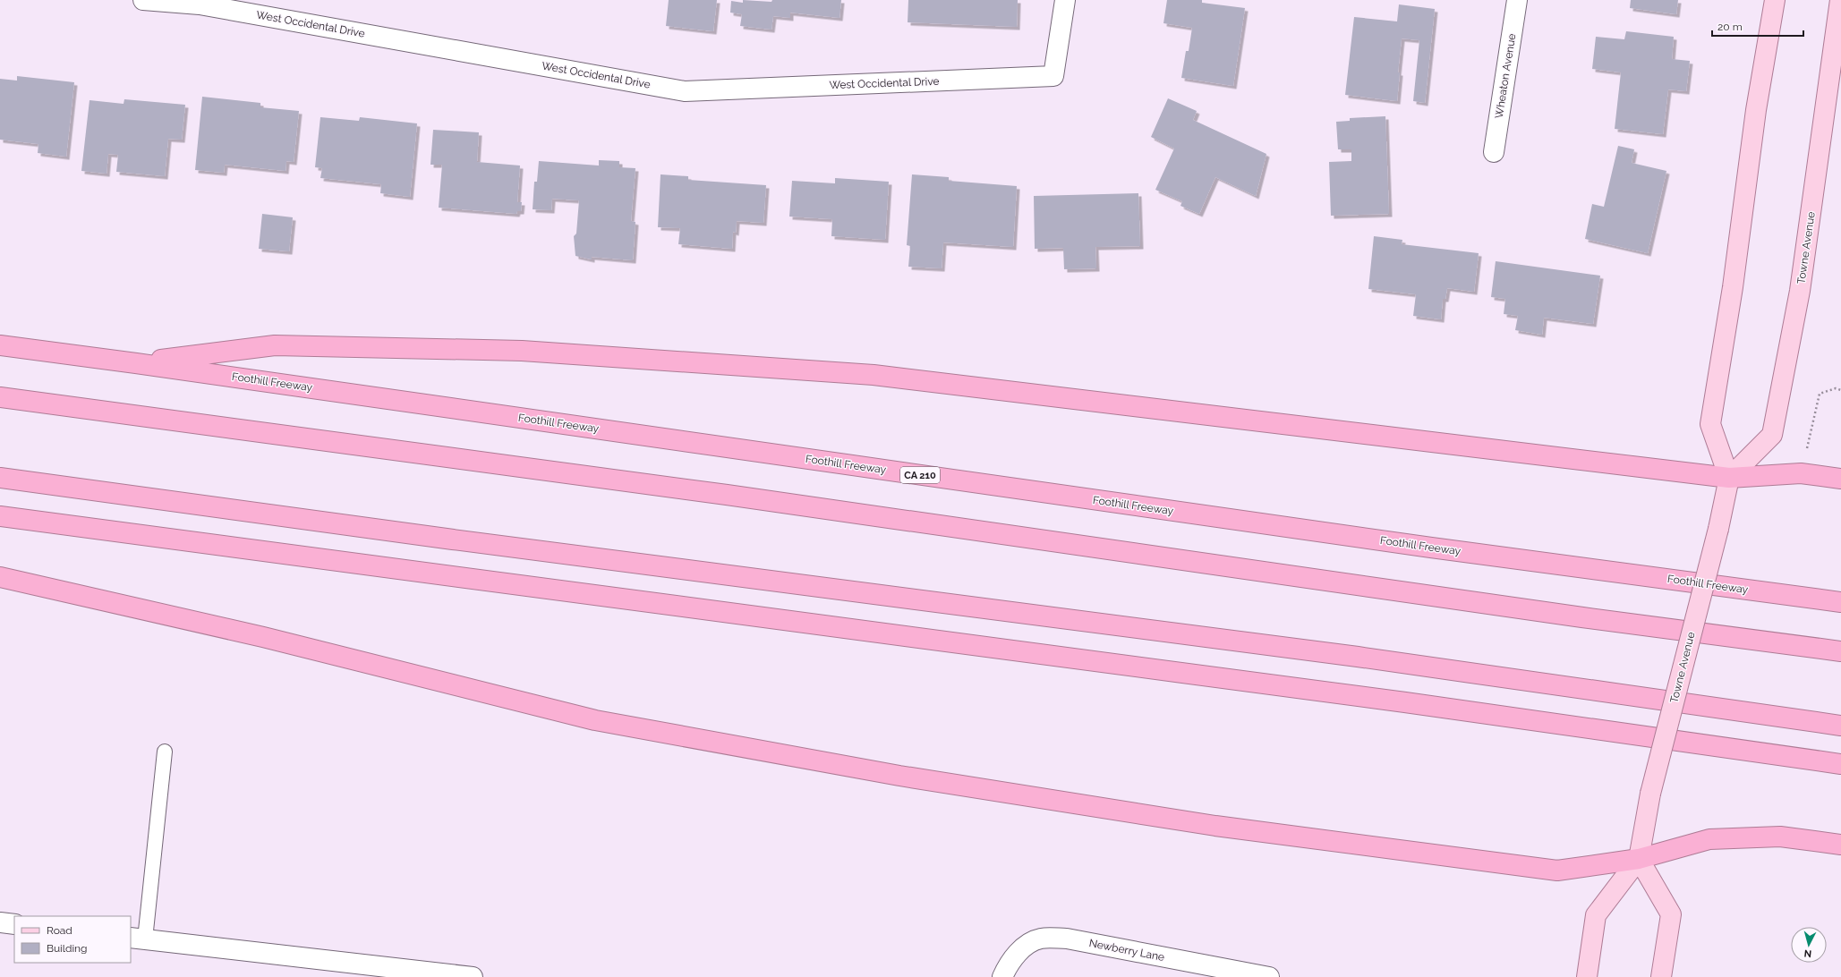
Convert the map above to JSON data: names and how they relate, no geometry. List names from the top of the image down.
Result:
{
  "streets": {
    "highway": ["Foothill Freeway", "CA 210"],
    "main road": ["Towne Avenue"],
    "street": ["West Occidental Drive", "Wheaton Avenue", "Newberry Lane"]
  },
  "legend": ["Road", "Building"],
  "scale_bar": "20 m",
  "north": "bottom"
}
